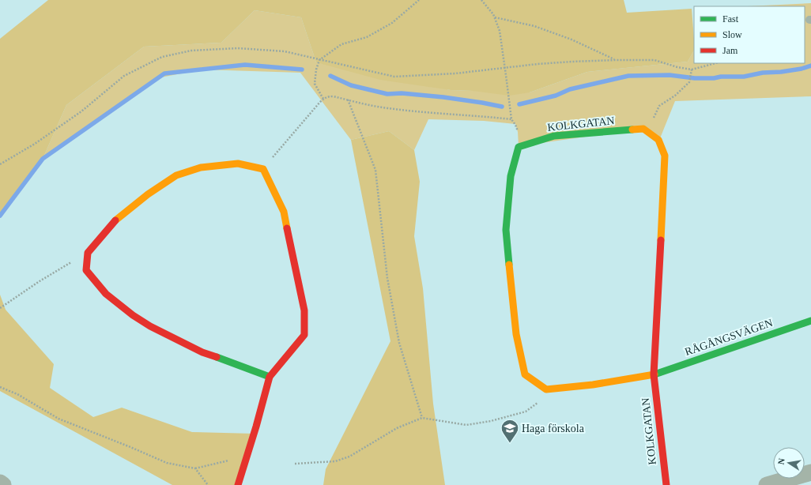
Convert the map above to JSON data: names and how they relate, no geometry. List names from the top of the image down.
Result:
{
  "streets": {
    "street": ["KOLKGATAN", "RÅGÅNGSVÄGEN"]
  },
  "crossings": [
    ["KOLKGATAN", "RÅGÅNGSVÄGEN"]
  ],
  "places": {
    "school or university": ["Haga förskola"]
  },
  "legend": ["Fast", "Slow", "Jam"],
  "north": "left"
}
